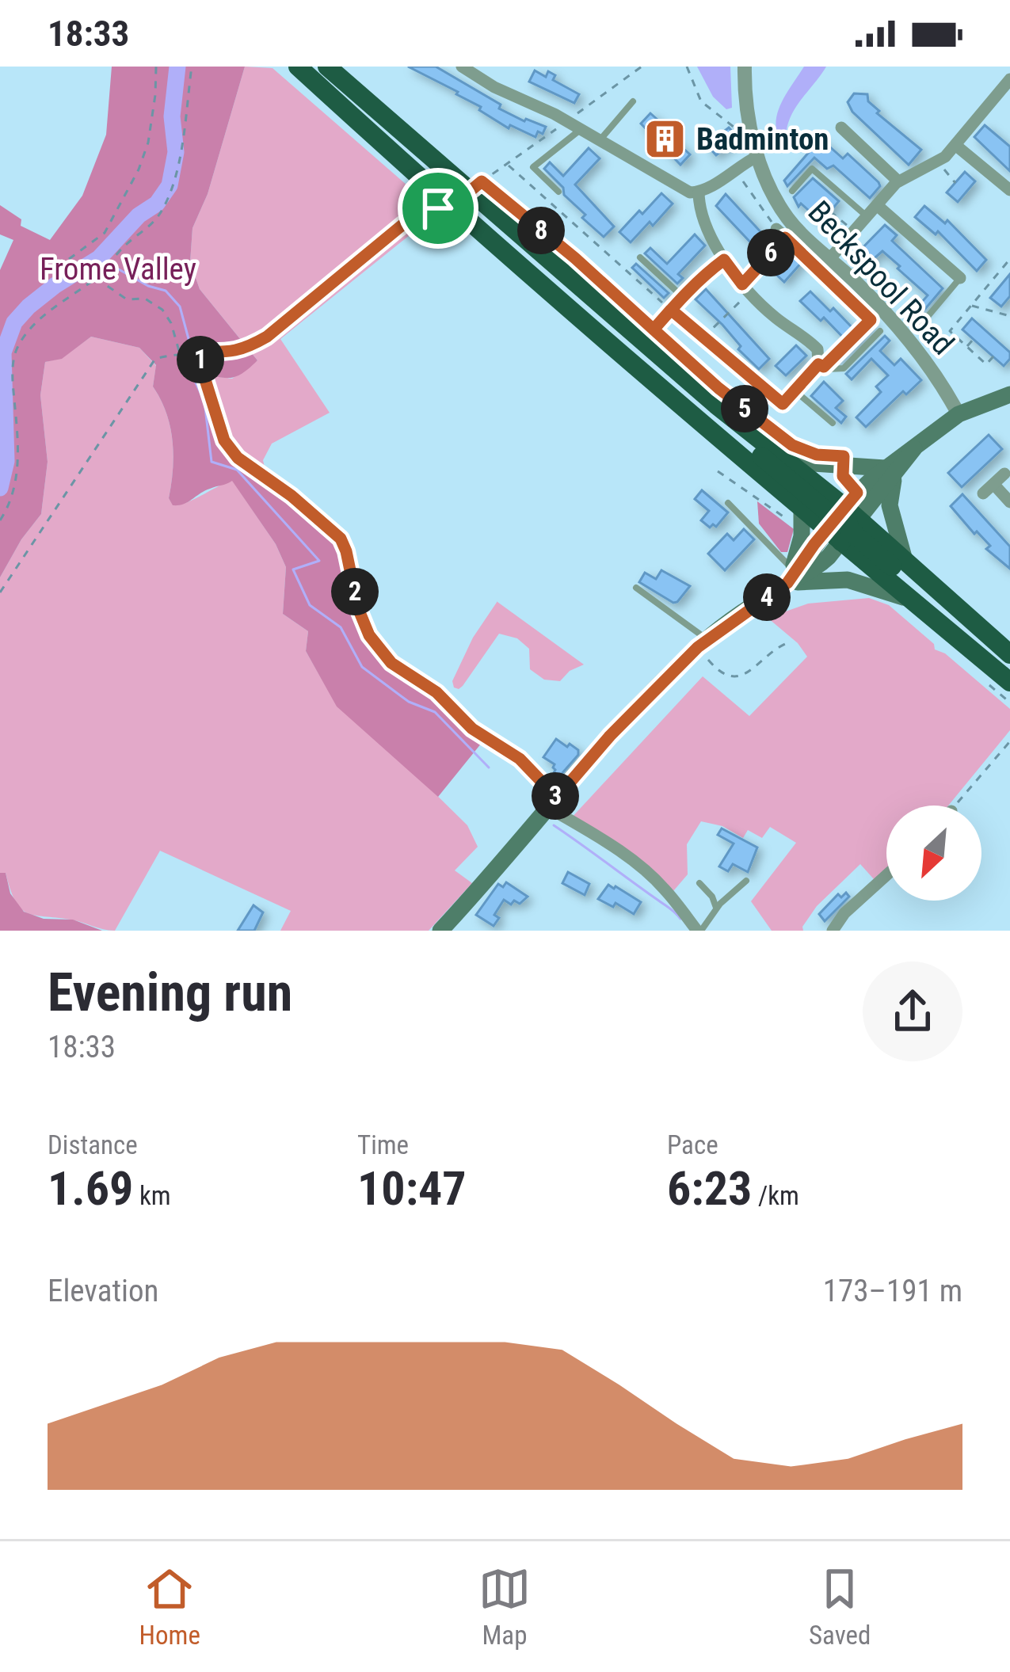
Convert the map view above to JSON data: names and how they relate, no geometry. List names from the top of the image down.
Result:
{
  "streets": {
    "street": ["Beckspool Road"]
  },
  "parks": ["Frome Valley"],
  "places": {
    "building": ["Badminton"]
  },
  "north": "bottom left",
  "page": {
    "status": "18:33",
    "pins": [
      "8",
      "6",
      "1",
      "5",
      "2",
      "4",
      "3"
    ],
    "heading": ["Evening run", "18:33"],
    "stats": [
      ["Distance", "1.69 km"],
      ["Time", "10:47"],
      ["Pace", "6:23 /km"]
    ],
    "chart": ["Elevation", "173–191 m"],
    "tabs": ["Home", "Map", "Saved"]
  }
}
